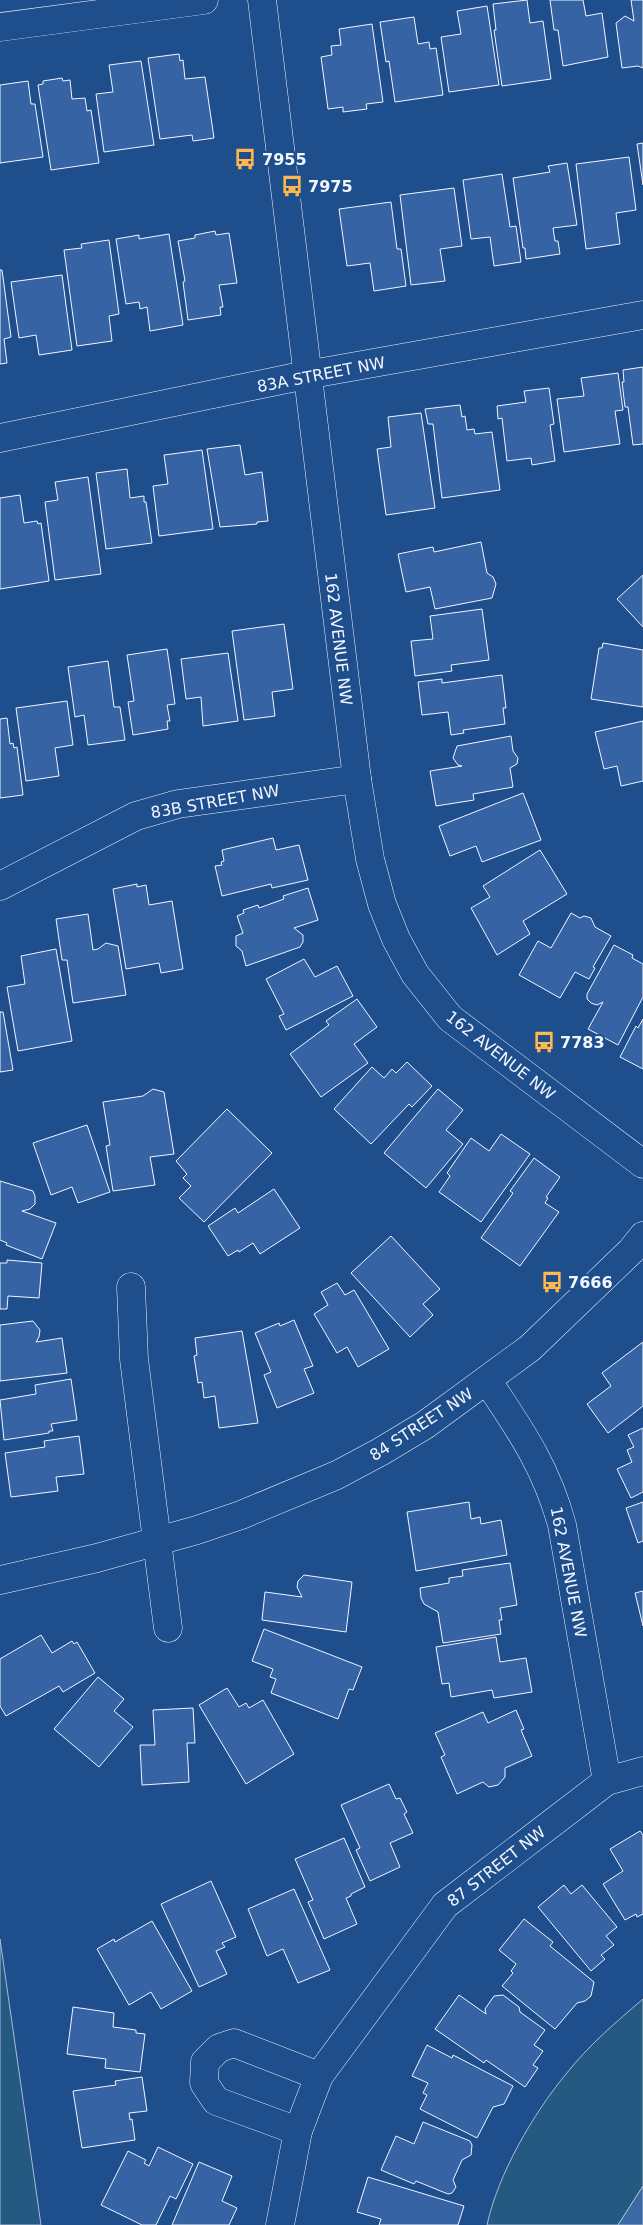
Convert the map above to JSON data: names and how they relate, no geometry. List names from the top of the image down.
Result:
{
  "streets": {
    "street": [
      "83A STREET NW",
      "162 AVENUE NW",
      "83B STREET NW",
      "84 STREET NW",
      "87 STREET NW"
    ]
  },
  "crossings": [
    ["83A STREET NW", "162 AVENUE NW"],
    ["162 AVENUE NW", "83B STREET NW"],
    ["162 AVENUE NW", "84 STREET NW"],
    ["162 AVENUE NW", "87 STREET NW"]
  ],
  "places": {
    "bus stop": [
      "7955",
      "7975",
      "7783",
      "7666"
    ]
  }
}
